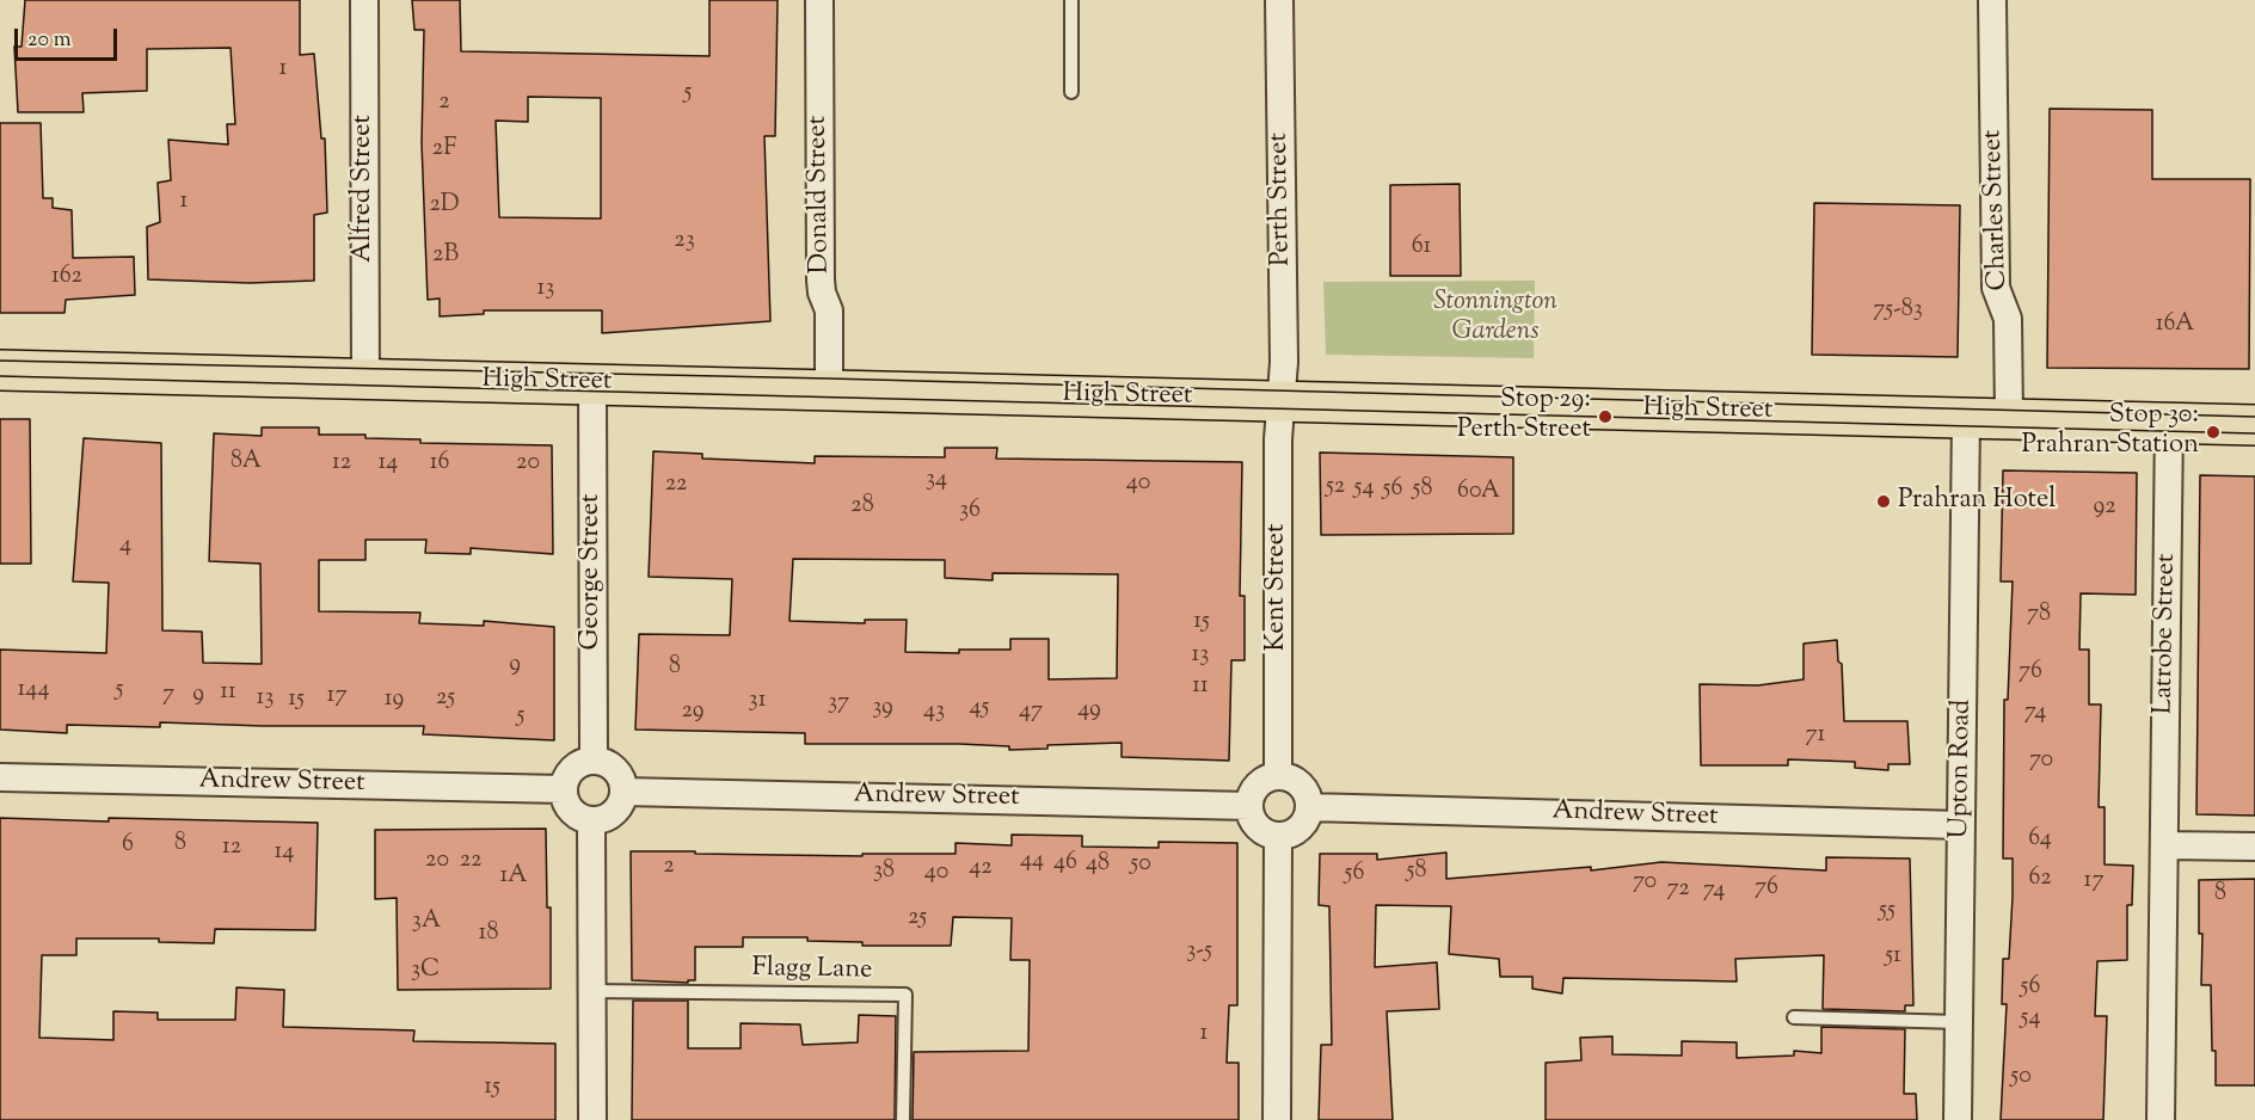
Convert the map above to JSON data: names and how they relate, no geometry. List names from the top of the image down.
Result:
{
  "streets": {
    "main road": ["High Street"],
    "street": [
      "Alfred Street",
      "Donald Street",
      "Perth Street",
      "Charles Street",
      "George Street",
      "Kent Street",
      "Latrobe Street",
      "Upton Road",
      "Andrew Street"
    ],
    "lane": ["Flagg Lane"]
  },
  "crossings": [
    ["Alfred Street", "High Street"],
    ["Donald Street", "High Street"],
    ["Perth Street", "High Street"],
    ["Perth Street", "Kent Street"],
    ["Charles Street", "High Street"],
    ["High Street", "George Street"],
    ["High Street", "Kent Street"],
    ["High Street", "Latrobe Street"],
    ["High Street", "Upton Road"],
    ["George Street", "Andrew Street"],
    ["Kent Street", "Andrew Street"],
    ["Upton Road", "Andrew Street"]
  ],
  "parks": ["Stonnington Gardens"],
  "places": ["Stop 29: Perth Street", "Stop 30: Prahran Station", "Prahran Hotel"],
  "house_numbers": [
    "1",
    "5",
    "2",
    "2F",
    "1",
    "2D",
    "23",
    "61",
    "2B",
    "162",
    "13",
    "75-83",
    "16A",
    "8A",
    "12",
    "14",
    "16",
    "20",
    "34",
    "40",
    "22",
    "52",
    "54",
    "56",
    "58",
    "60A",
    "28",
    "92",
    "36",
    "4",
    "78",
    "15",
    "13",
    "9",
    "8",
    "76",
    "11",
    "144",
    "5",
    "11",
    "7",
    "9",
    "17",
    "13",
    "25",
    "15",
    "19",
    "31",
    "37",
    "39",
    "45",
    "49",
    "29",
    "43",
    "47",
    "74",
    "5",
    "71",
    "70",
    "64",
    "8",
    "6",
    "12",
    "14",
    "20",
    "22",
    "44",
    "46",
    "48",
    "50",
    "2",
    "42",
    "38",
    "58",
    "40",
    "56",
    "1A",
    "62",
    "17",
    "70",
    "76",
    "72",
    "74",
    "8",
    "55",
    "25",
    "3A",
    "18",
    "3-5",
    "51",
    "3C",
    "56",
    "54",
    "1",
    "50",
    "15"
  ],
  "scale_bar": "20 m"
}
